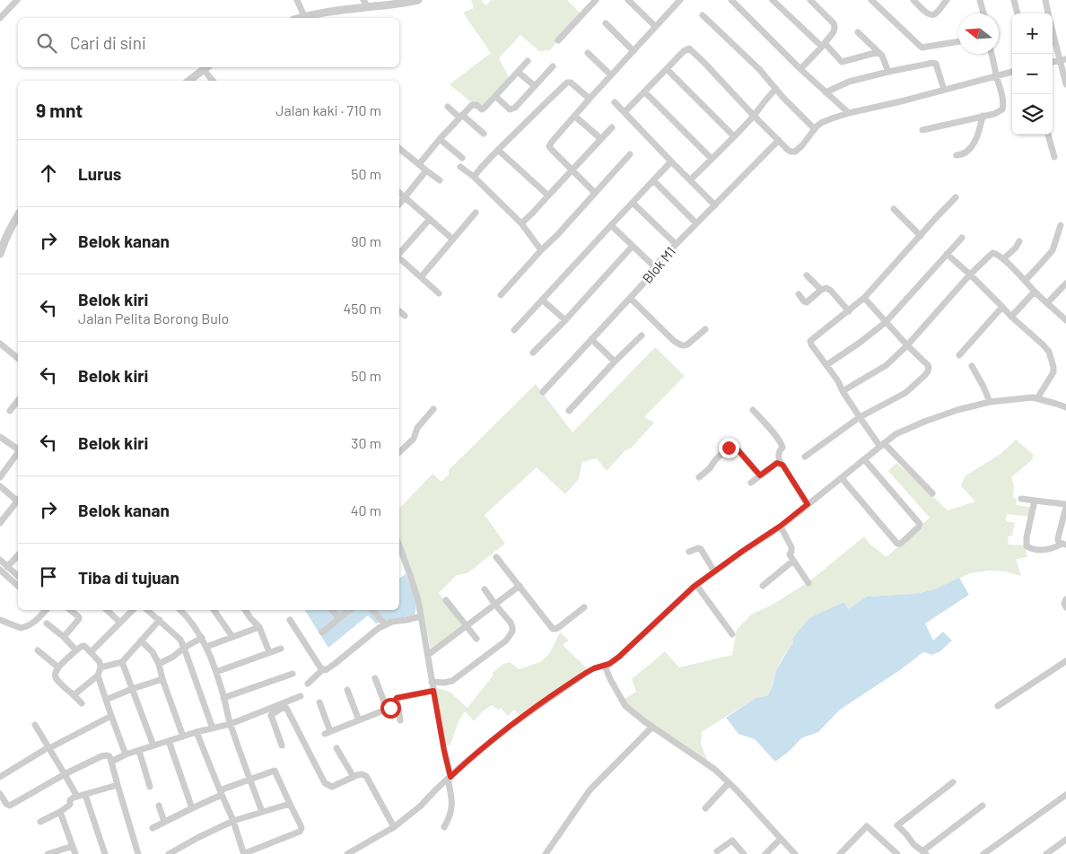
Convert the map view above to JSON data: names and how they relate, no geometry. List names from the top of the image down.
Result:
{
  "streets": {
    "street": ["Blok M1"]
  },
  "north": "left",
  "page": {
    "map_buttons": ["+", "−"],
    "search": "Cari di sini",
    "heading": ["9 mnt", "Jalan kaki · 710 m"],
    "list": [
      ["Lurus", "50 m"],
      ["Belok kanan", "90 m"],
      ["Belok kiri", "Jalan Pelita Borong Bulo", "450 m"],
      ["Belok kiri", "50 m"],
      ["Belok kiri", "30 m"],
      ["Belok kanan", "40 m"],
      "Tiba di tujuan"
    ]
  }
}
